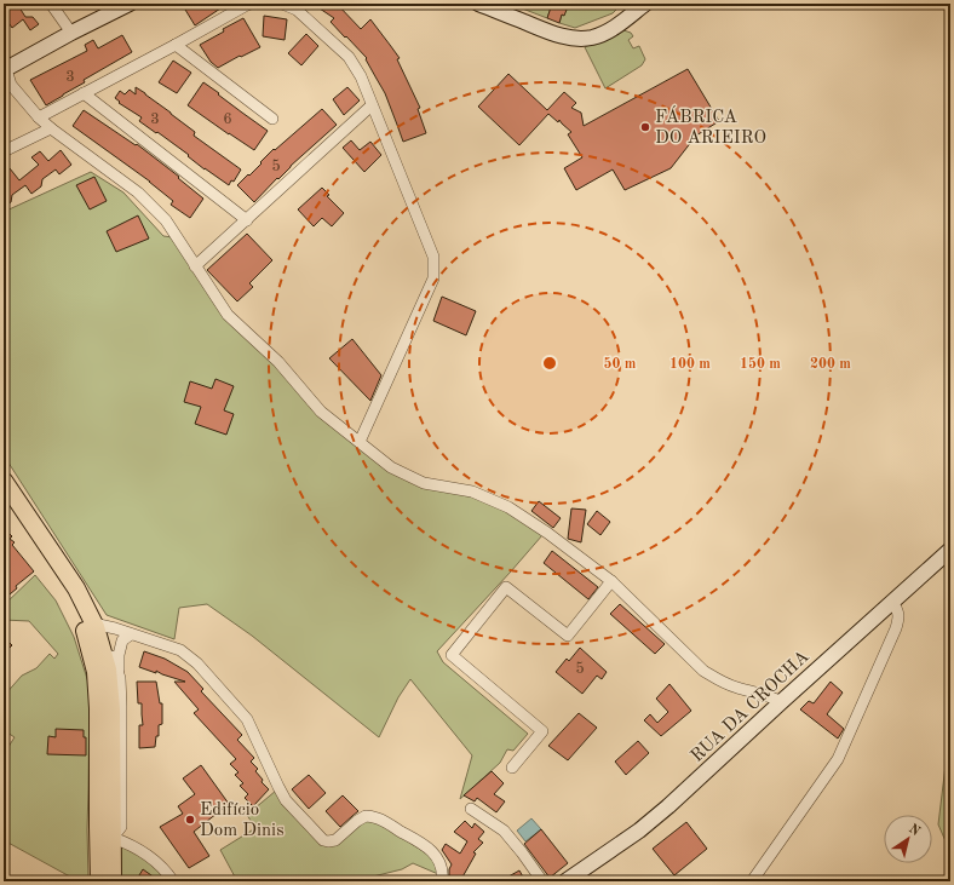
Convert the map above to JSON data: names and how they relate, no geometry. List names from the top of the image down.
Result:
{
  "streets": {
    "street": ["RUA DA CROCHA"]
  },
  "places": ["FÁBRICA DO ARIEIRO", "Edifício Dom Dinis"],
  "house_numbers": [
    "3",
    "3",
    "6",
    "5",
    "5"
  ],
  "north": "top right",
  "rings": [
    "50 m",
    "100 m",
    "150 m",
    "200 m"
  ]
}
